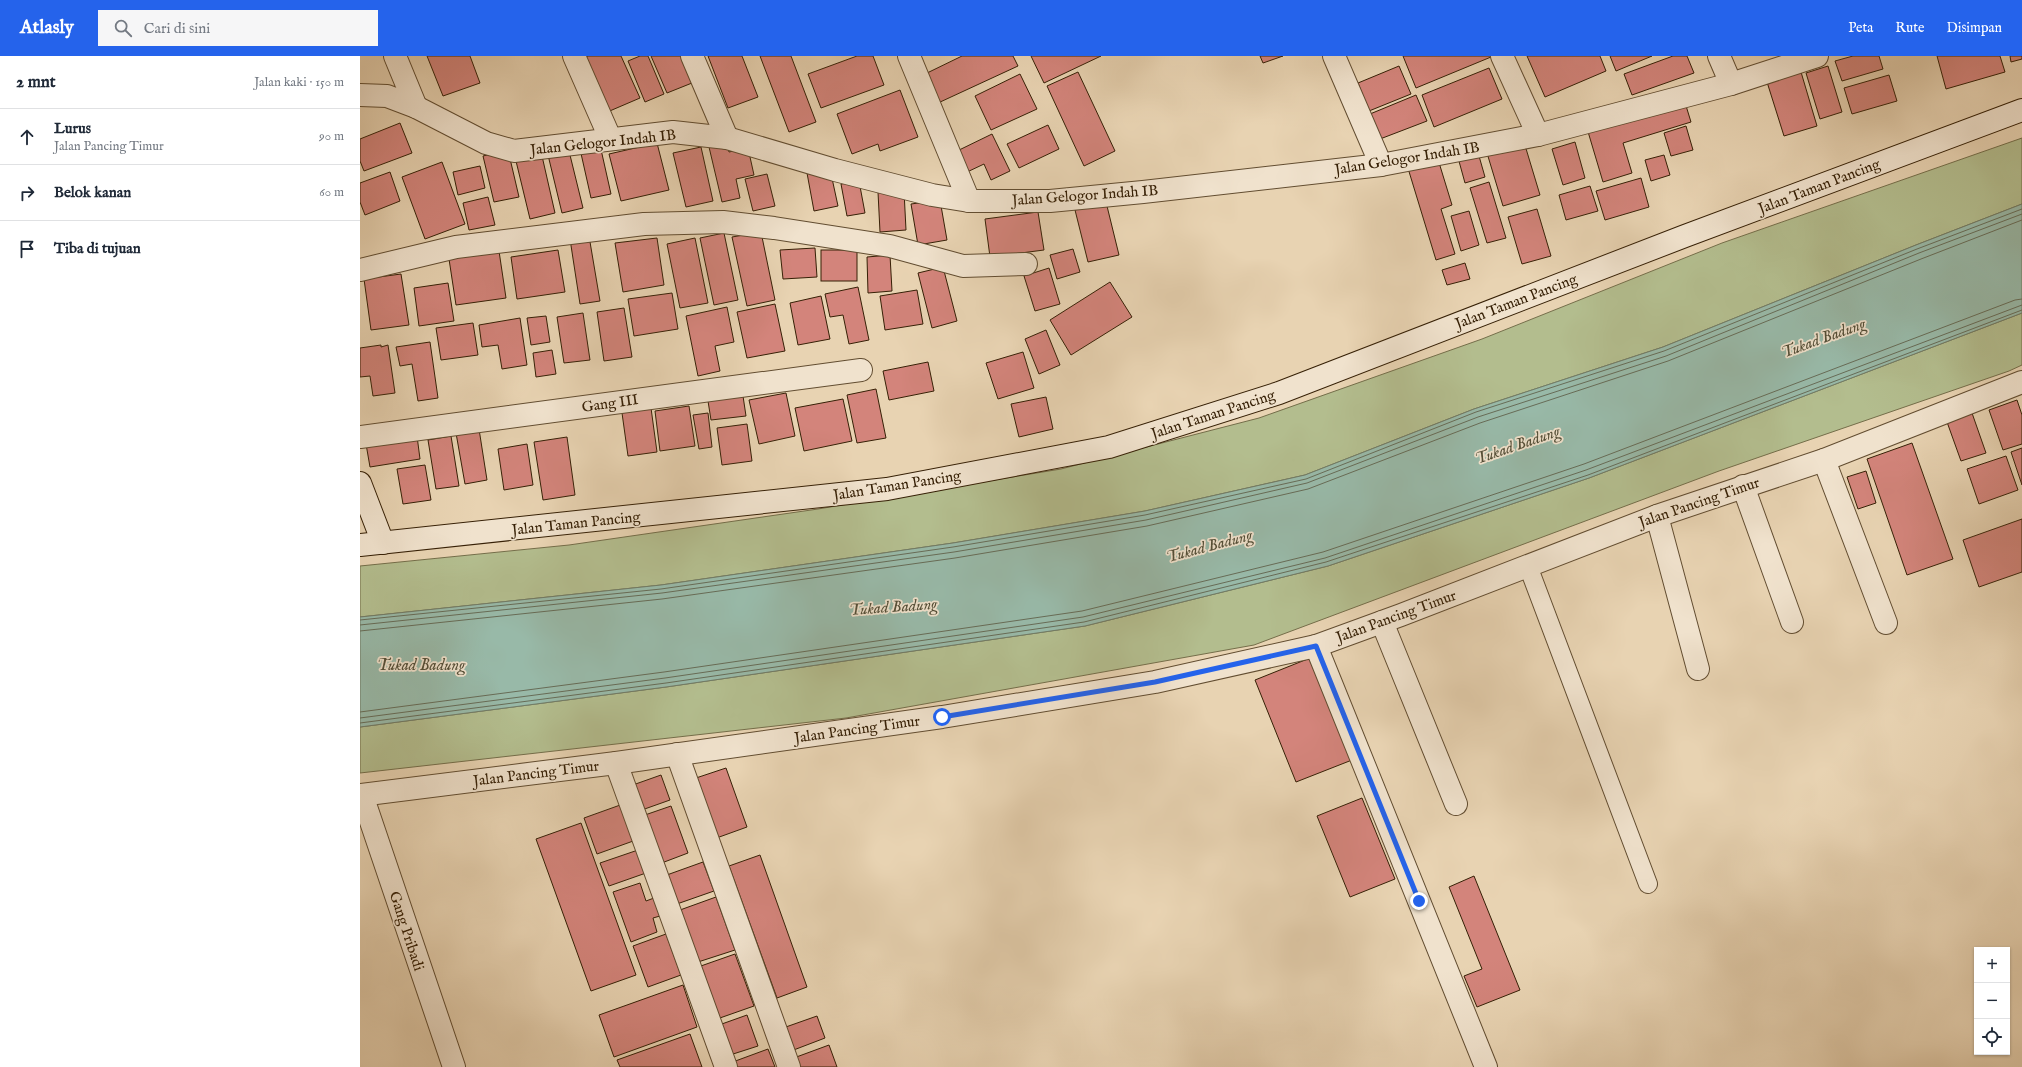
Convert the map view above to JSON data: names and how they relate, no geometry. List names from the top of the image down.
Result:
{
  "streets": {
    "street": [
      "Jalan Gelogor Indah IB",
      "Jalan Taman Pancing",
      "Gang III",
      "Jalan Pancing Timur",
      "Gang Pribadi"
    ]
  },
  "crossings": [
    ["Jalan Pancing Timur", "Gang Pribadi"]
  ],
  "water": ["Tukad Badung"],
  "page": {
    "header": "Atlasly",
    "search": "Cari di sini",
    "nav": ["Peta", "Rute", "Disimpan"],
    "heading": ["2 mnt", "Jalan kaki · 150 m"],
    "list": [
      ["Lurus", "Jalan Pancing Timur", "90 m"],
      ["Belok kanan", "60 m"],
      "Tiba di tujuan"
    ],
    "map_buttons": ["+", "−"]
  }
}
